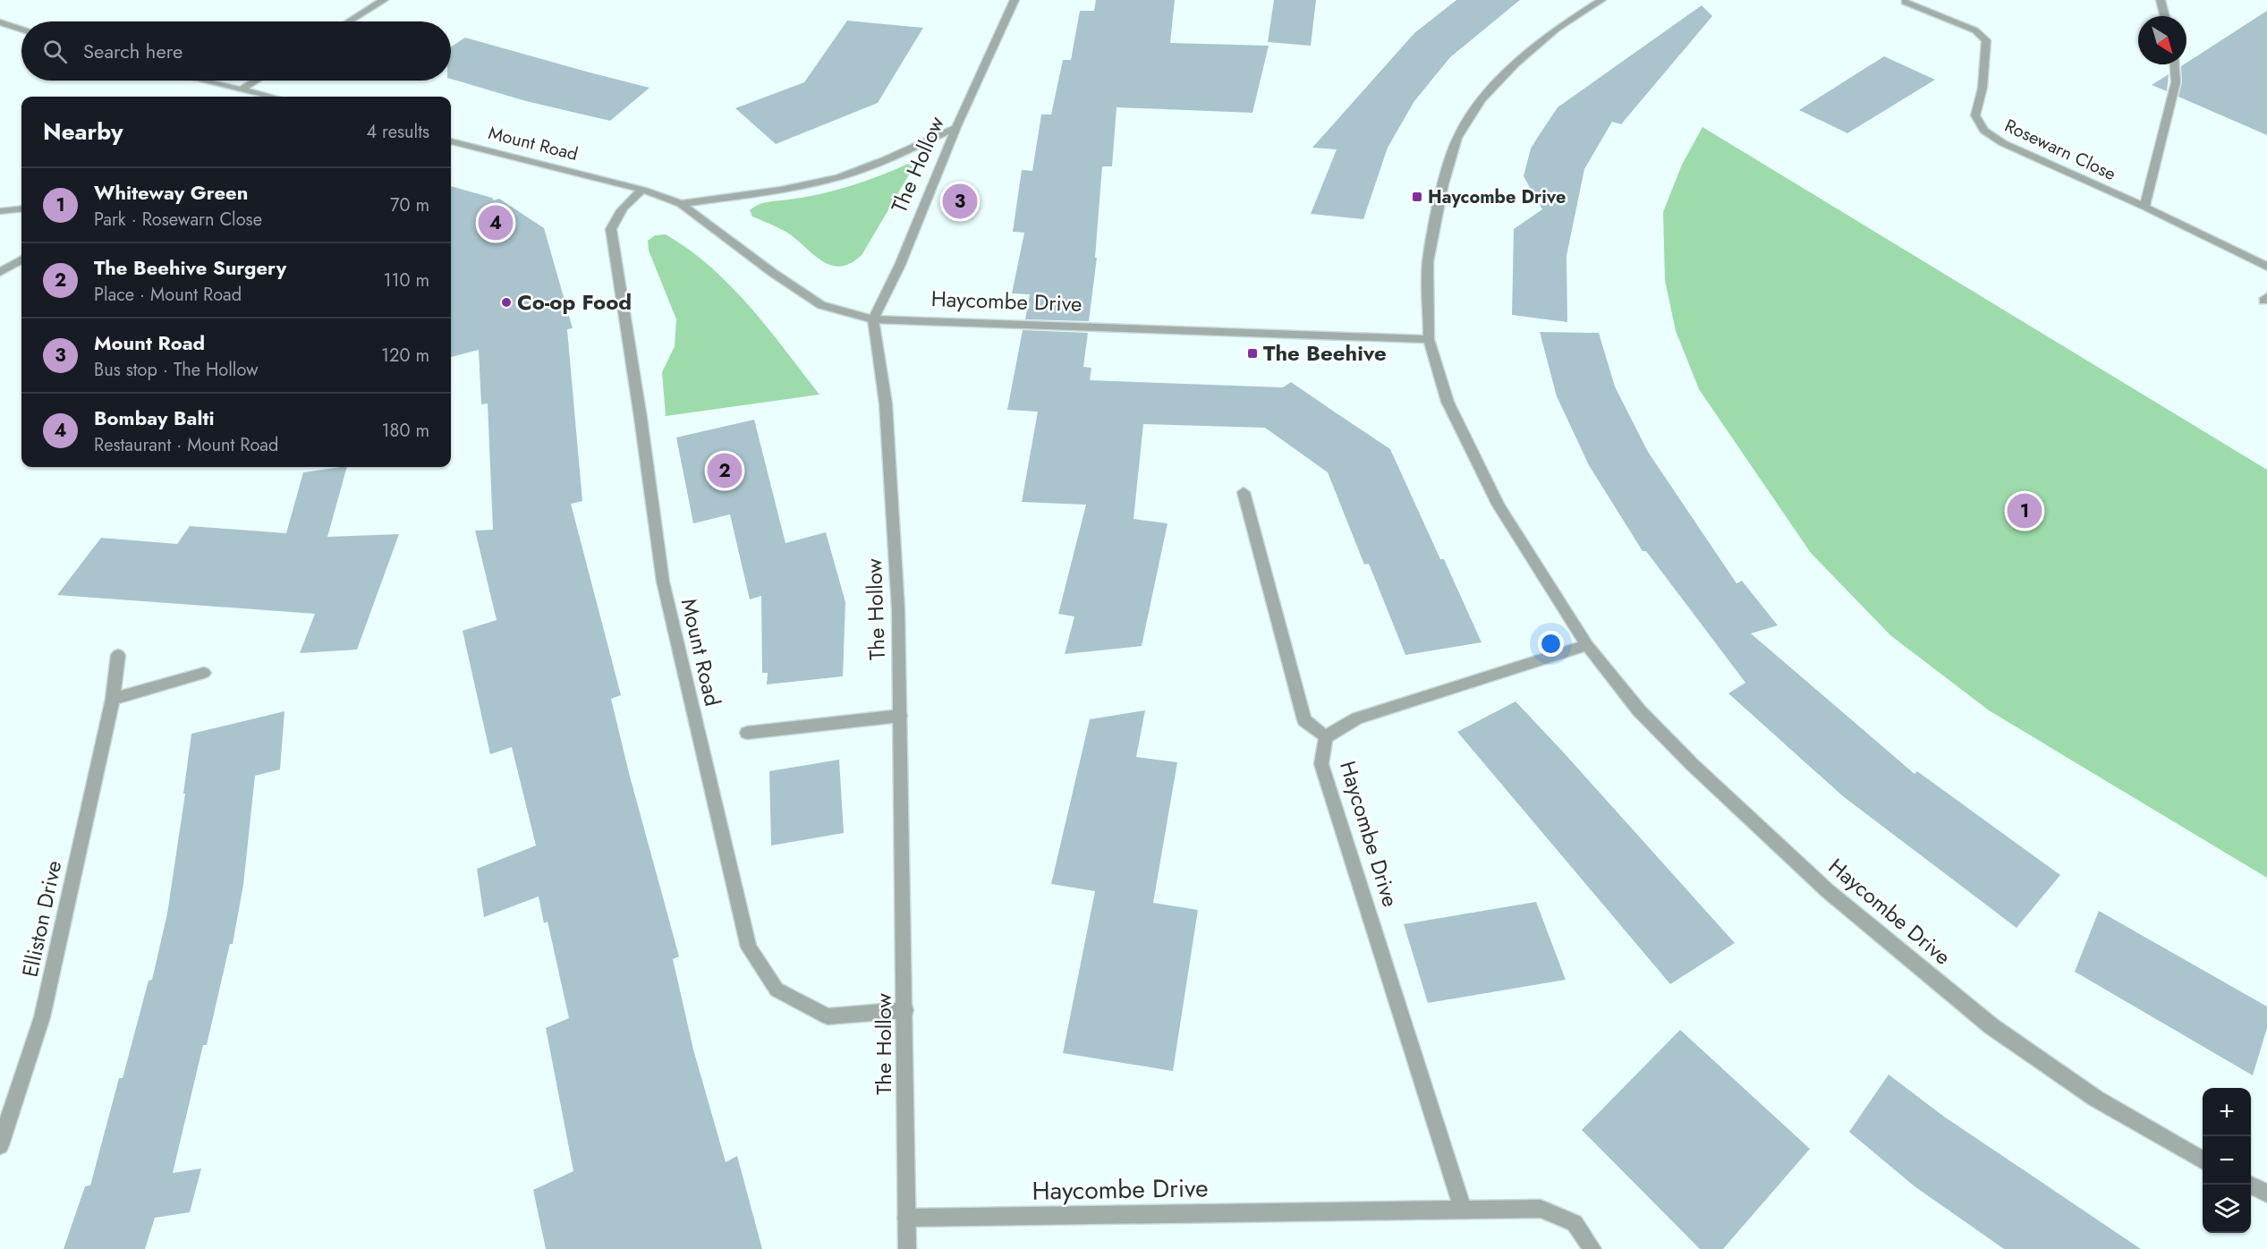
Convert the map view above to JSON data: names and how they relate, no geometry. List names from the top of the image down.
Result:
{
  "streets": {
    "street": [
      "Mount Road",
      "Rosewarn Close",
      "The Hollow",
      "Haycombe Drive",
      "Elliston Drive"
    ]
  },
  "crossings": [
    ["Mount Road", "The Hollow"],
    ["Mount Road", "Haycombe Drive"],
    ["The Hollow", "Haycombe Drive"]
  ],
  "places": {
    "transit": ["Haycombe Drive", "The Beehive"],
    "other": ["Co-op Food"]
  },
  "north": "bottom right",
  "page": {
    "search": "Search here",
    "heading": ["Nearby", "4 results"],
    "list": [
      {
        "mark": "1",
        "name": "Whiteway Green",
        "note": "Park · Rosewarn Close",
        "value": "70 m"
      },
      {
        "mark": "2",
        "name": "The Beehive Surgery",
        "note": "Place · Mount Road",
        "value": "110 m"
      },
      {
        "mark": "3",
        "name": "Mount Road",
        "note": "Bus stop · The Hollow",
        "value": "120 m"
      },
      {
        "mark": "4",
        "name": "Bombay Balti",
        "note": "Restaurant · Mount Road",
        "value": "180 m"
      }
    ],
    "pins": [
      "3",
      "4",
      "2",
      "1"
    ],
    "map_buttons": ["+", "−"]
  }
}
